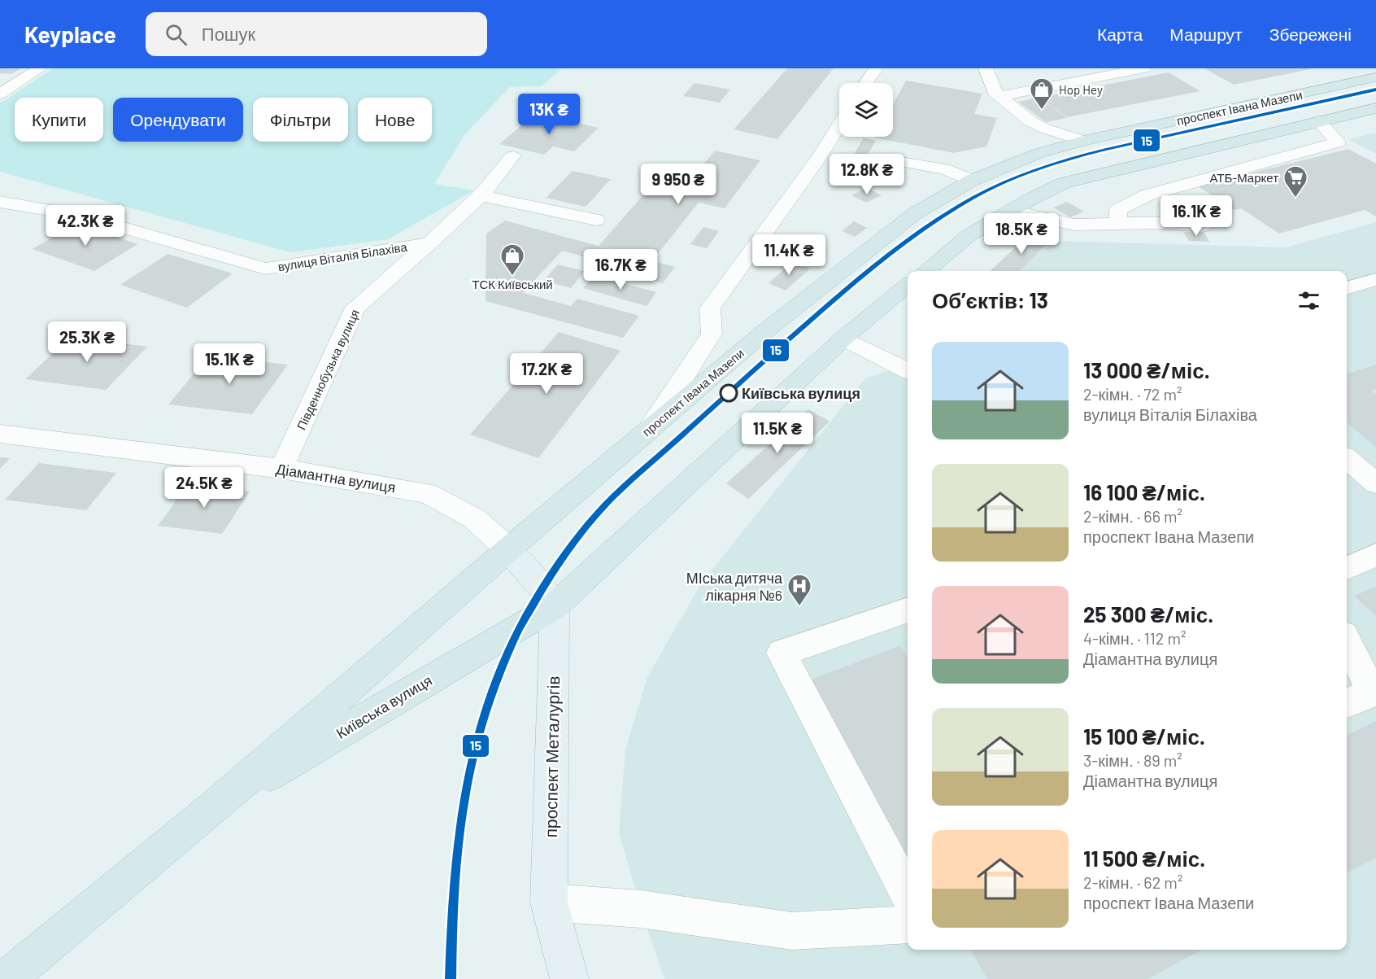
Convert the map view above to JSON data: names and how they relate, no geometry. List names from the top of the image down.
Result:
{
  "streets": {
    "highway": ["проспект Івана Мазепи", "Київська вулиця"],
    "main road": ["проспект Металургів"],
    "street": ["вулиця Віталія Білахіва", "Південнобузька вулиця", "Діамантна вулиця"]
  },
  "crossings": [
    ["проспект Івана Мазепи", "Діамантна вулиця"],
    ["проспект Івана Мазепи", "Київська вулиця"],
    ["вулиця Віталія Білахіва", "Південнобузька вулиця"],
    ["Південнобузька вулиця", "Діамантна вулиця"],
    ["Діамантна вулиця", "Київська вулиця"],
    ["Київська вулиця", "проспект Металургів"]
  ],
  "places": {
    "shop": ["Hop Hey", "ТСК Київський"],
    "supermarket": ["АТБ-Маркет"],
    "other": ["Київська вулиця"],
    "hospital": ["МІська дитяча лікарня №6"]
  },
  "lines": ["tram line 15"],
  "page": {
    "header": "Keyplace",
    "search": "Пошук",
    "nav": ["Карта", "Маршрут", "Збережені"],
    "price": [
      "13K ₴",
      "12.8K ₴",
      "9 950 ₴",
      "16.1K ₴",
      "42.3K ₴",
      "18.5K ₴",
      "11.4K ₴",
      "16.7K ₴",
      "25.3K ₴",
      "15.1K ₴",
      "17.2K ₴",
      "11.5K ₴",
      "24.5K ₴"
    ],
    "chip": [
      "Купити",
      "Орендувати",
      "Фільтри",
      "Нове"
    ],
    "heading": "Об’єктів: 13",
    "list": [
      {
        "name": "13 000 ₴/міс.",
        "note": "2-кімн. · 72 m² · вулиця Віталія Білахіва"
      },
      {
        "name": "16 100 ₴/міс.",
        "note": "2-кімн. · 66 m² · проспект Івана Мазепи"
      },
      {
        "name": "25 300 ₴/міс.",
        "note": "4-кімн. · 112 m² · Діамантна вулиця"
      },
      {
        "name": "15 100 ₴/міс.",
        "note": "3-кімн. · 89 m² · Діамантна вулиця"
      },
      {
        "name": "11 500 ₴/міс.",
        "note": "2-кімн. · 62 m² · проспект Івана Мазепи"
      }
    ]
  }
}
